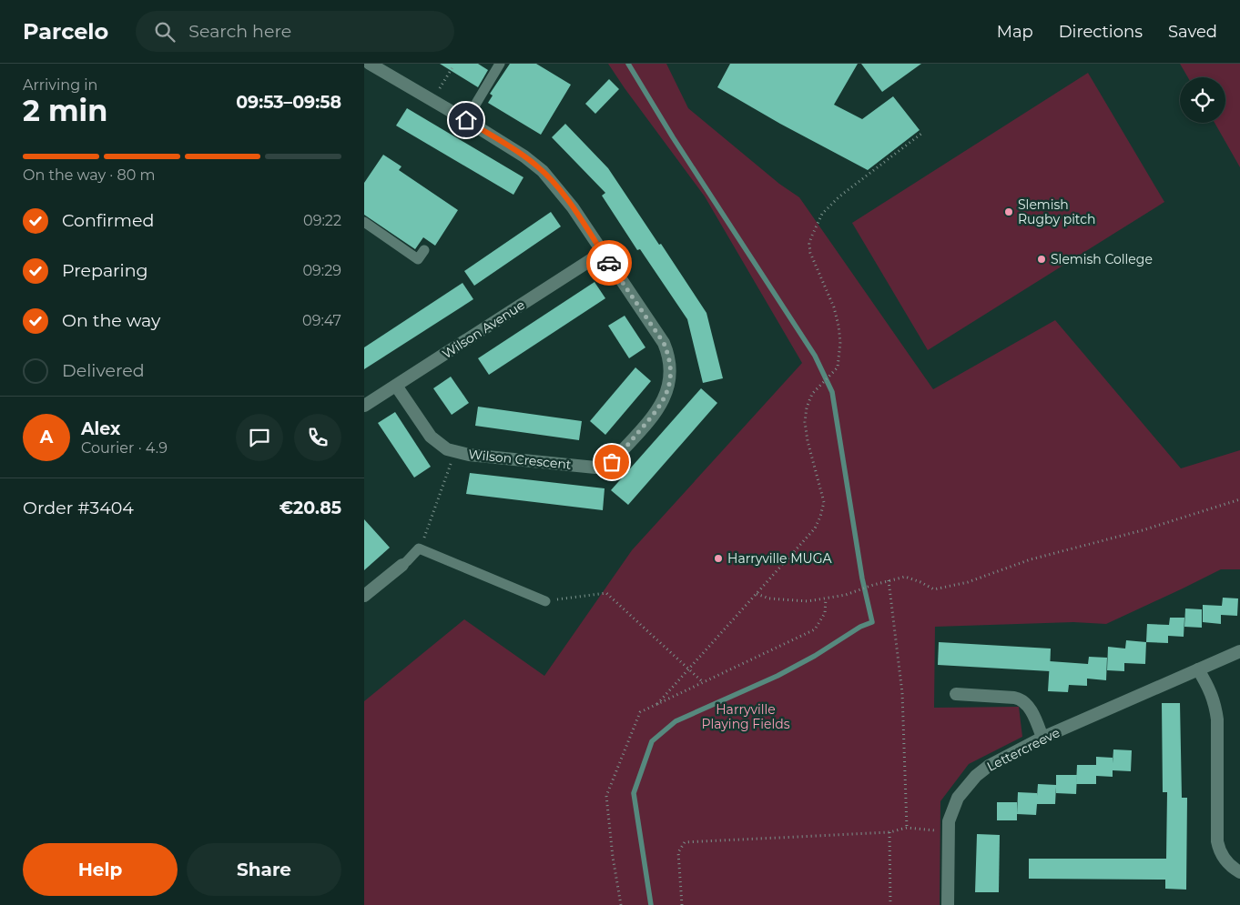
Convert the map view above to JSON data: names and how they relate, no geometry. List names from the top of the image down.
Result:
{
  "streets": {
    "street": ["Wilson Avenue", "Wilson Crescent", "Lettercreeve"]
  },
  "crossings": [
    ["Wilson Avenue", "Wilson Crescent"]
  ],
  "parks": ["Harryville Playing Fields"],
  "places": ["Slemish Rugby pitch", "Slemish College", "Harryville MUGA"],
  "page": {
    "header": "Parcelo",
    "search": "Search here",
    "nav": ["Map", "Directions", "Saved"],
    "heading": ["2 min", "Arriving in", "09:53–09:58"],
    "panel": [
      "Alex",
      "Courier · 4.9",
      "Order #3404",
      "€20.85"
    ],
    "bar": "On the way · 80 m",
    "list": [
      ["Confirmed", "09:22"],
      ["Preparing", "09:29"],
      ["On the way", "09:47"],
      "Delivered"
    ],
    "round": "A",
    "buttons": ["Help", "Share"]
  }
}
